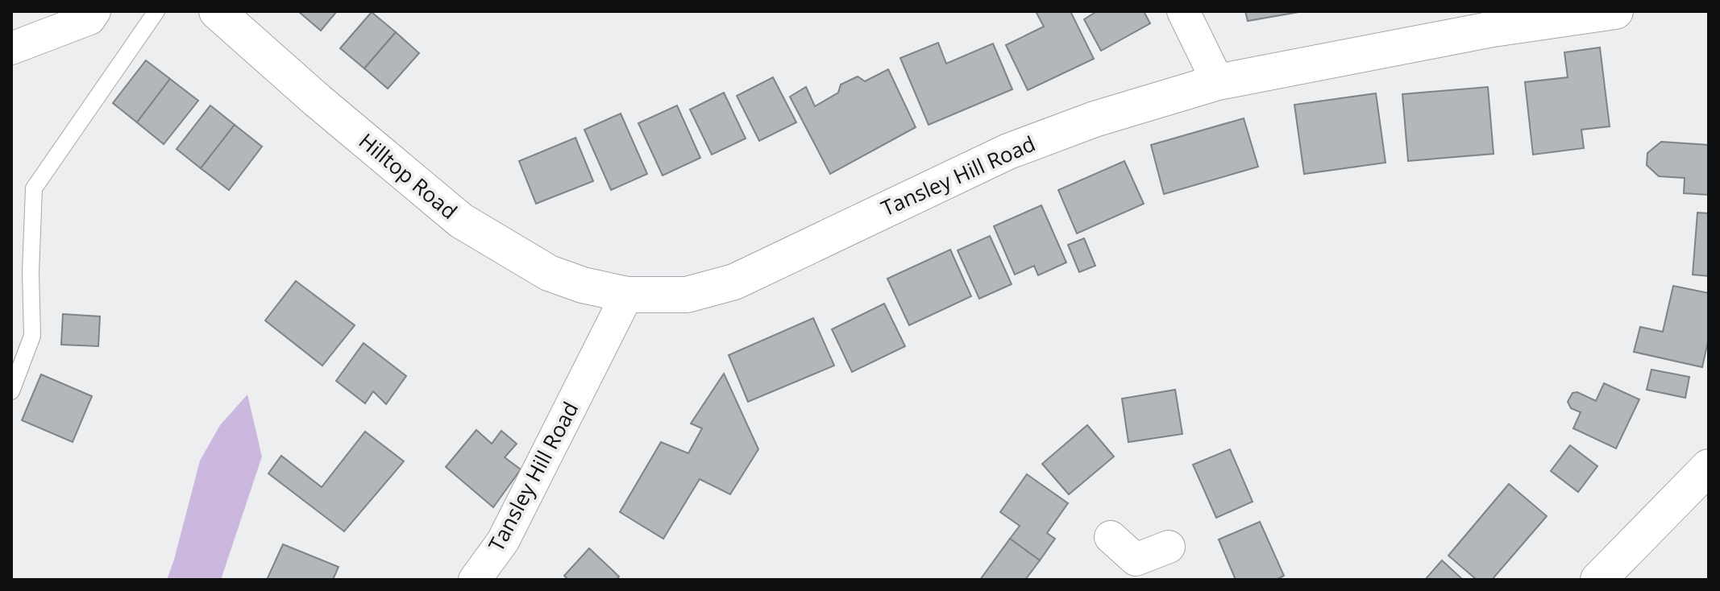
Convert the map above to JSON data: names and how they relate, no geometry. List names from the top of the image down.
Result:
{
  "streets": {
    "street": ["Hilltop Road", "Tansley Hill Road"]
  },
  "crossings": [
    ["Hilltop Road", "Tansley Hill Road"]
  ]
}
